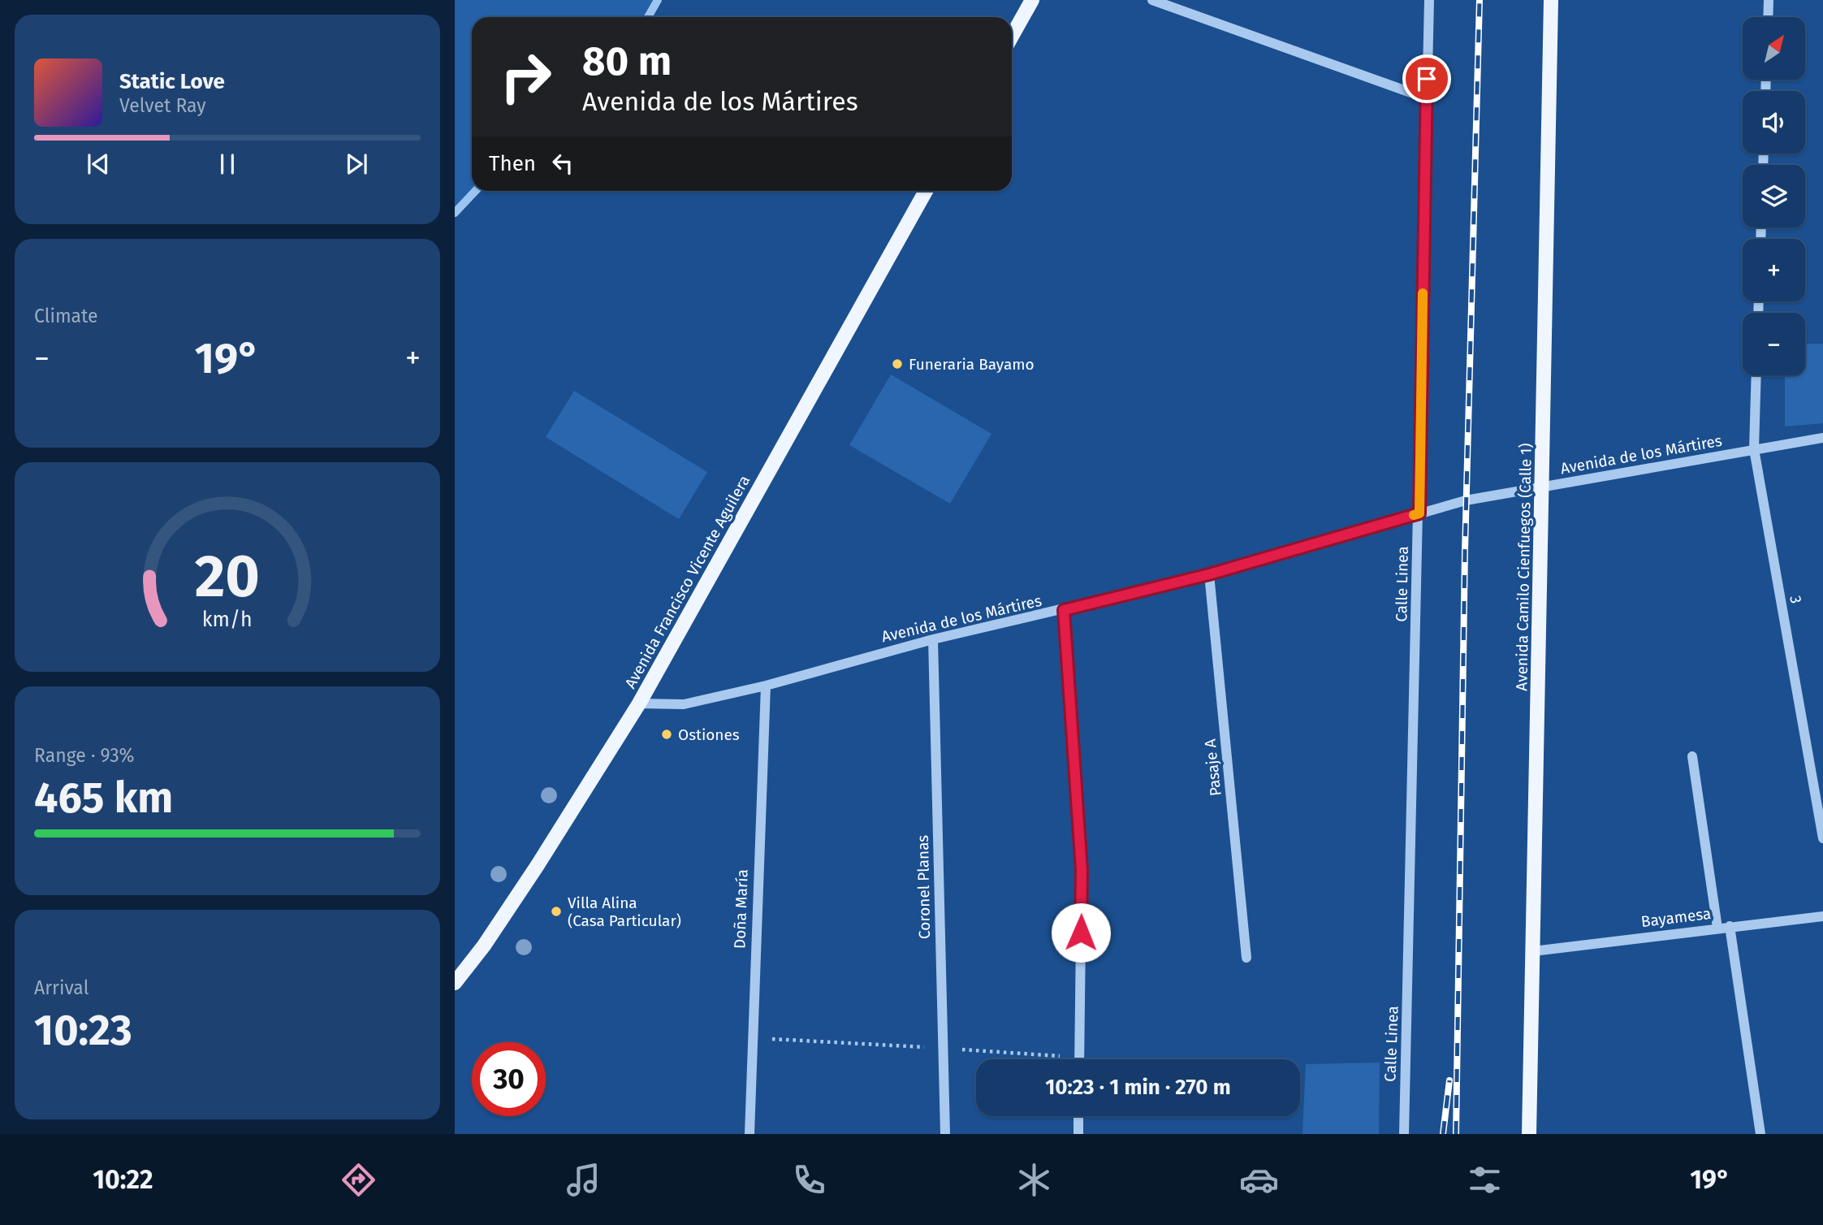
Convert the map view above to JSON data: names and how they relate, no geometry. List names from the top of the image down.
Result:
{
  "streets": {
    "main road": ["Avenida Camilo Cienfuegos (Calle 1)", "Avenida Francisco Vicente Aguilera"],
    "street": [
      "Avenida de los Mártires",
      "Calle Linea",
      "3",
      "Pasaje A",
      "Coronel Planas",
      "Doña María",
      "Bayamesa"
    ]
  },
  "crossings": [
    ["Avenida de los Mártires", "Avenida Camilo Cienfuegos (Calle 1)"],
    ["Avenida de los Mártires", "Avenida Francisco Vicente Aguilera"],
    ["Avenida de los Mártires", "Calle Linea"],
    ["Avenida de los Mártires", "3"],
    ["Avenida de los Mártires", "Pasaje A"],
    ["Avenida de los Mártires", "Coronel Planas"],
    ["Avenida de los Mártires", "Doña María"],
    ["Avenida Camilo Cienfuegos (Calle 1)", "Bayamesa"]
  ],
  "places": ["Funeraria Bayamo", "Ostiones", "Villa Alina (Casa Particular)"],
  "north": "top right",
  "page": {
    "map_buttons": ["+", "−"],
    "turn": ["80 m", "Avenida de los Mártires"],
    "song": ["Static Love", "Velvet Ray"],
    "then": "Then",
    "tile": [
      "Climate",
      ["Range · 93%", "465 km"],
      ["Arrival", "10:23"]
    ],
    "heat": ["−", "19°", "+"],
    "limit": "30",
    "trip": "10:23 · 1 min · 270 m",
    "tabs": ["10:22", "19°"],
    "gauge": ["20", "km/h"]
  }
}
